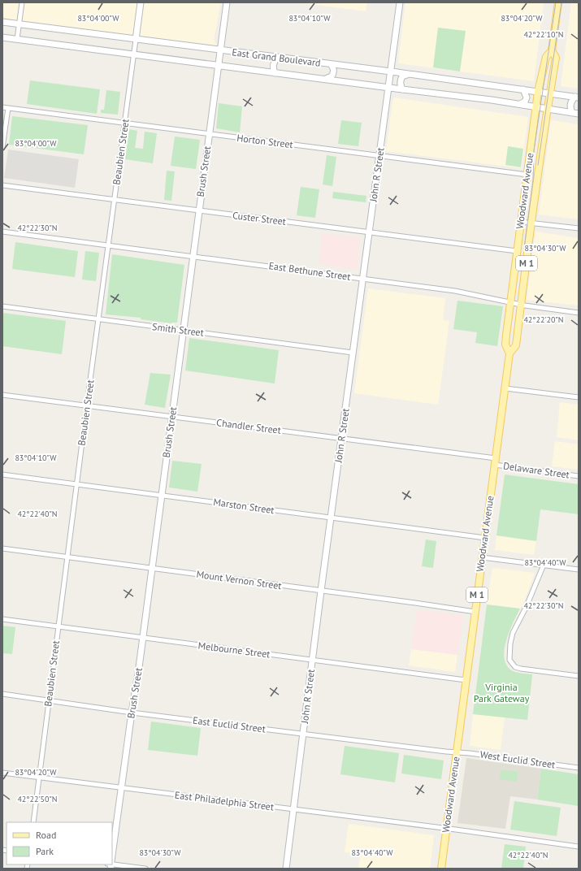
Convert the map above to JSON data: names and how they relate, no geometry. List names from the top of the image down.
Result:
{
  "streets": {
    "main road": ["Woodward Avenue", "M 1"],
    "street": [
      "East Grand Boulevard",
      "Horton Street",
      "Beaubien Street",
      "Brush Street",
      "John R Street",
      "Custer Street",
      "East Bethune Street",
      "Smith Street",
      "Chandler Street",
      "Delaware Street",
      "Marston Street",
      "Mount Vernon Street",
      "Melbourne Street",
      "East Euclid Street",
      "West Euclid Street",
      "East Philadelphia Street"
    ]
  },
  "crossings": [
    ["East Grand Boulevard", "Beaubien Street"],
    ["East Grand Boulevard", "Brush Street"],
    ["East Grand Boulevard", "John R Street"],
    ["East Grand Boulevard", "Woodward Avenue"],
    ["Horton Street", "Beaubien Street"],
    ["Horton Street", "Brush Street"],
    ["Horton Street", "John R Street"],
    ["Horton Street", "Woodward Avenue"],
    ["Beaubien Street", "Custer Street"],
    ["Beaubien Street", "East Bethune Street"],
    ["Beaubien Street", "Smith Street"],
    ["Beaubien Street", "Chandler Street"],
    ["Beaubien Street", "Marston Street"],
    ["Beaubien Street", "Mount Vernon Street"],
    ["Beaubien Street", "Melbourne Street"],
    ["Beaubien Street", "East Euclid Street"],
    ["Beaubien Street", "East Philadelphia Street"],
    ["Brush Street", "Custer Street"],
    ["Brush Street", "East Bethune Street"],
    ["Brush Street", "Smith Street"],
    ["Brush Street", "Chandler Street"],
    ["Brush Street", "Marston Street"],
    ["Brush Street", "Mount Vernon Street"],
    ["Brush Street", "Melbourne Street"],
    ["Brush Street", "East Euclid Street"],
    ["Brush Street", "East Philadelphia Street"],
    ["John R Street", "Custer Street"],
    ["John R Street", "East Bethune Street"],
    ["John R Street", "Smith Street"],
    ["John R Street", "Chandler Street"],
    ["John R Street", "Marston Street"],
    ["John R Street", "Mount Vernon Street"],
    ["John R Street", "Melbourne Street"],
    ["John R Street", "East Euclid Street"],
    ["John R Street", "East Philadelphia Street"],
    ["Woodward Avenue", "Custer Street"],
    ["Woodward Avenue", "East Bethune Street"],
    ["Woodward Avenue", "Chandler Street"],
    ["Woodward Avenue", "Delaware Street"],
    ["Woodward Avenue", "Marston Street"],
    ["Woodward Avenue", "Mount Vernon Street"],
    ["Woodward Avenue", "Melbourne Street"],
    ["Woodward Avenue", "East Euclid Street"],
    ["Woodward Avenue", "West Euclid Street"],
    ["Woodward Avenue", "East Philadelphia Street"],
    ["Chandler Street", "Delaware Street"],
    ["East Euclid Street", "West Euclid Street"]
  ],
  "parks": ["Virginia Park Gateway"],
  "legend": ["Road", "Park"],
  "coordinates": [
    "83°04'00\"W",
    "83°04'10\"W",
    "83°04'20\"W",
    "42°22'10\"N",
    "42°22'30\"N",
    "83°04'30\"W",
    "42°22'20\"N",
    "42°22'40\"N",
    "83°04'40\"W",
    "42°22'50\"N"
  ]
}
